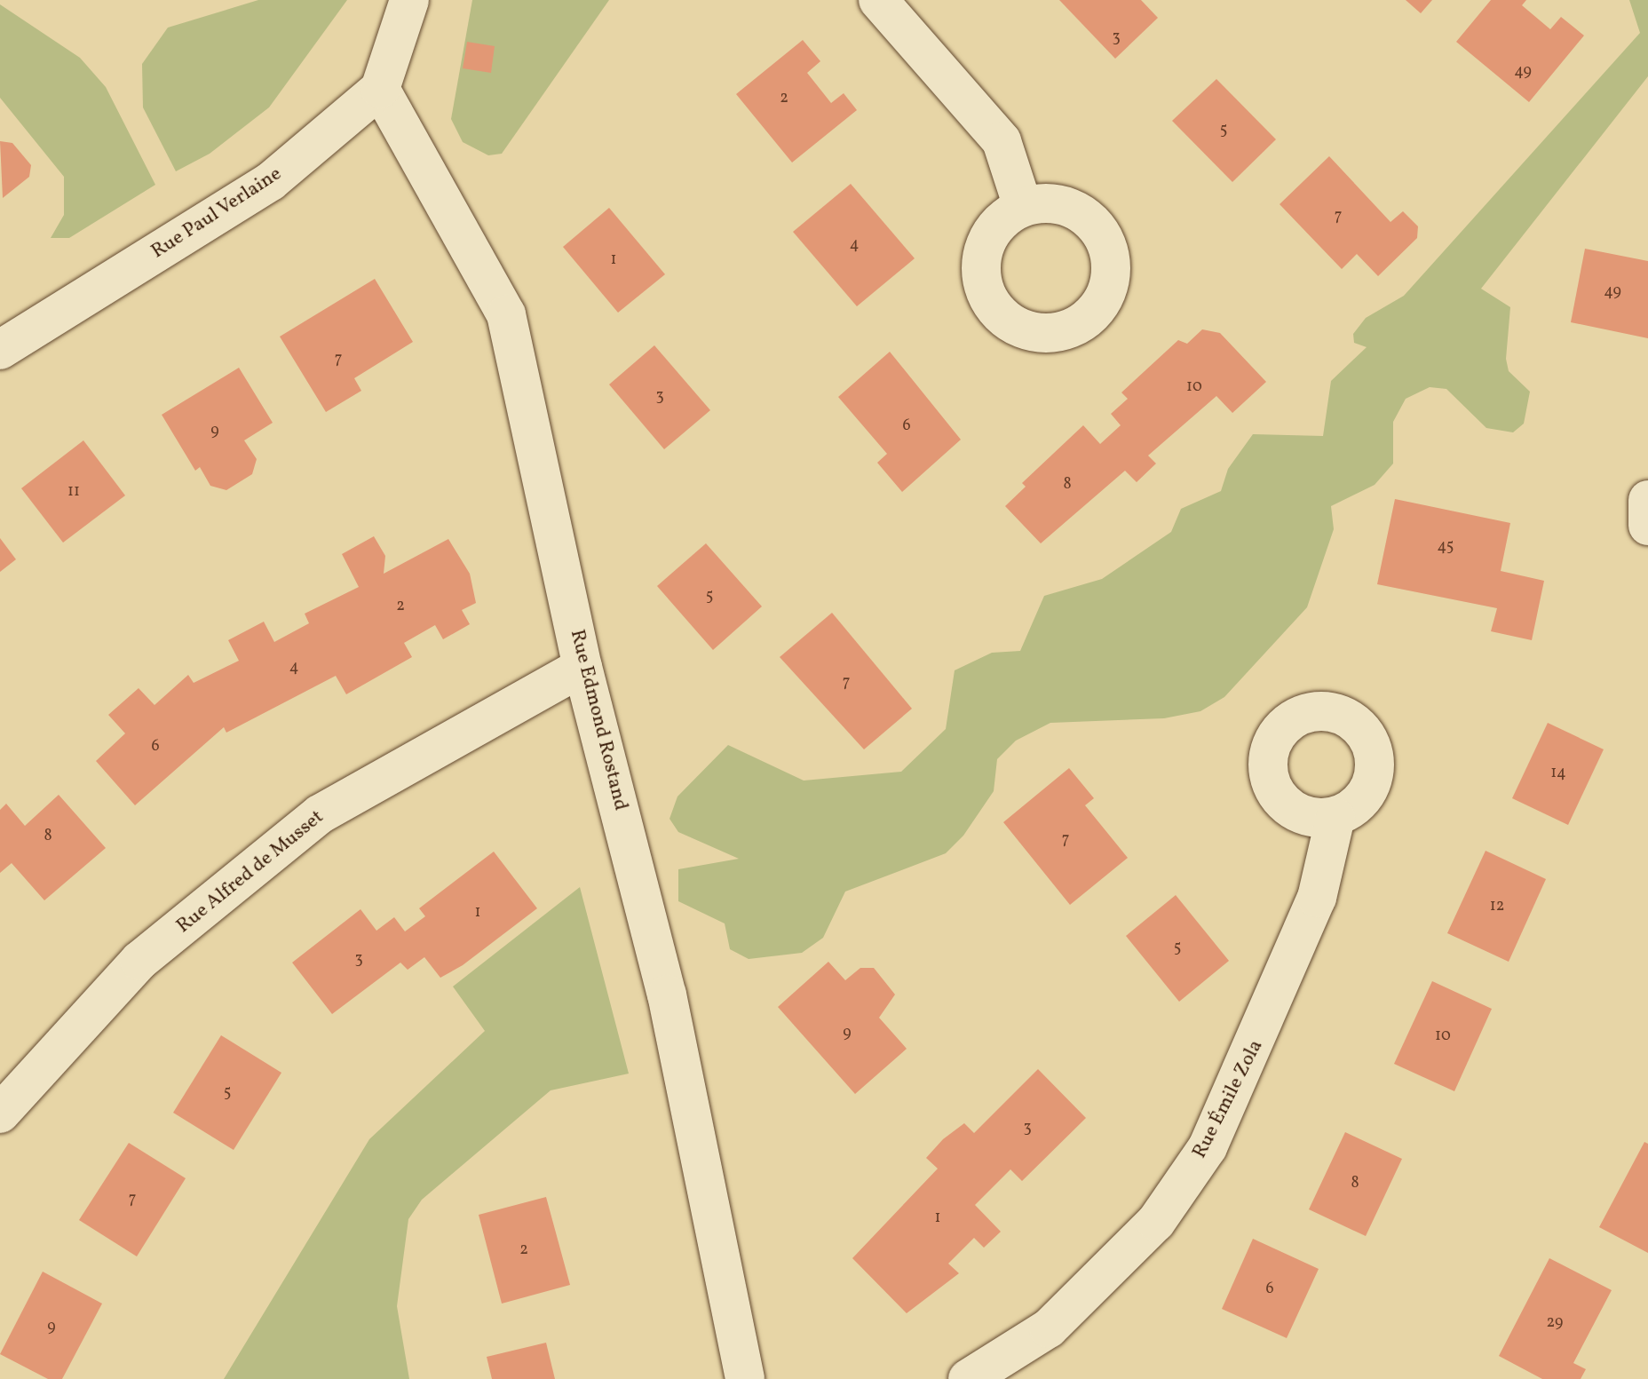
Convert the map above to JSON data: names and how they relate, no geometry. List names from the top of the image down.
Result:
{
  "streets": {
    "street": [
      "Rue Paul Verlaine",
      "Rue Edmond Rostand",
      "Rue Alfred de Musset",
      "Rue Émile Zola"
    ]
  },
  "crossings": [
    ["Rue Paul Verlaine", "Rue Edmond Rostand"],
    ["Rue Edmond Rostand", "Rue Alfred de Musset"]
  ],
  "house_numbers": [
    "3",
    "49",
    "2",
    "5",
    "7",
    "4",
    "1",
    "49",
    "7",
    "10",
    "3",
    "6",
    "9",
    "8",
    "11",
    "45",
    "5",
    "2",
    "4",
    "7",
    "6",
    "14",
    "8",
    "7",
    "12",
    "1",
    "5",
    "3",
    "9",
    "10",
    "5",
    "3",
    "8",
    "7",
    "1",
    "2",
    "6",
    "29",
    "9"
  ]
}
